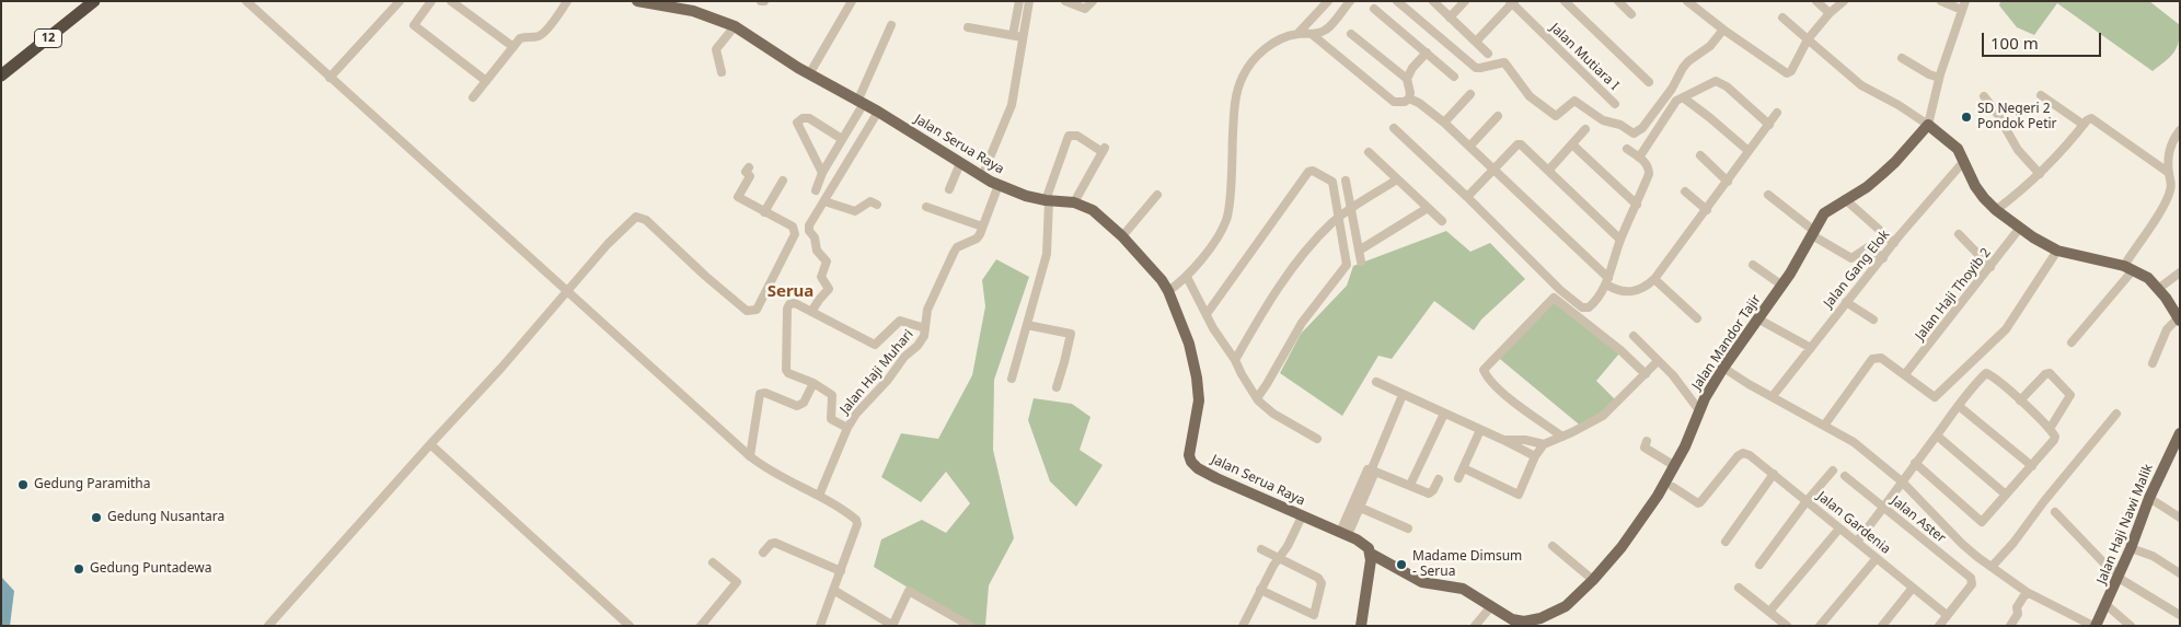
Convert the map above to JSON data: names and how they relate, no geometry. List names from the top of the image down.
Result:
{
  "streets": {
    "highway": ["12"],
    "main road": ["Jalan Serua Raya", "Jalan Mandor Tajir", "Jalan Haji Nawi Malik"],
    "street": [
      "Jalan Mutiara I",
      "Jalan Gang Elok",
      "Jalan Haji Thoyib 2",
      "Jalan Haji Muhari",
      "Jalan Aster",
      "Jalan Gardenia"
    ]
  },
  "crossings": [
    ["Jalan Serua Raya", "Jalan Mandor Tajir"],
    ["Jalan Serua Raya", "Jalan Haji Muhari"],
    ["Jalan Aster", "Jalan Gardenia"]
  ],
  "districts": ["Serua"],
  "places": [
    "SD Negeri 2 Pondok Petir",
    "Gedung Paramitha",
    "Gedung Nusantara",
    "Madame Dimsum - Serua",
    "Gedung Puntadewa"
  ],
  "scale_bar": "100 m"
}
